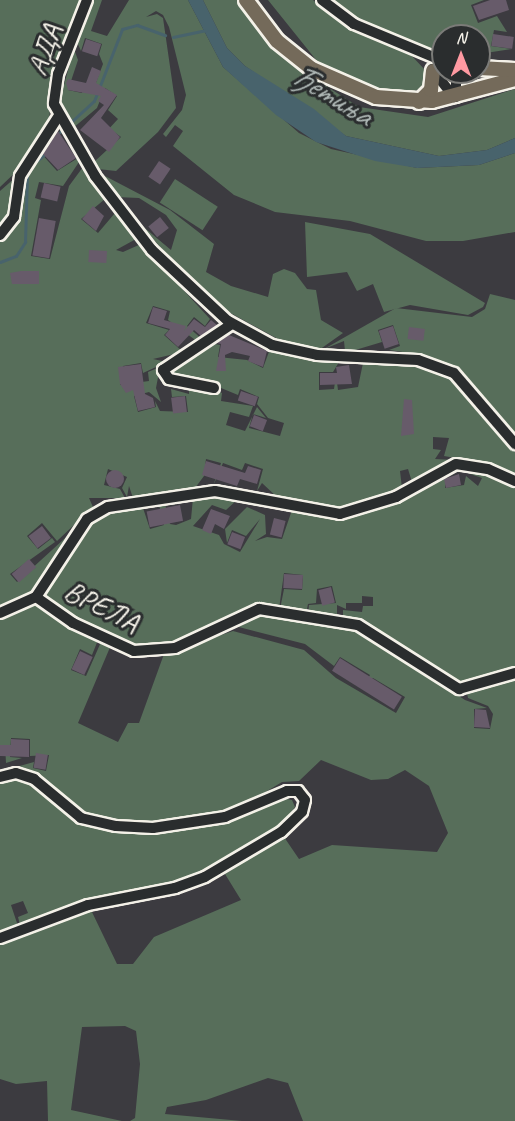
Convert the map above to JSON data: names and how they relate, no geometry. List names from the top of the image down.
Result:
{
  "streets": {
    "street": ["АДА", "ВРЕЛА"]
  },
  "water": ["Ђетиња"],
  "north": "top"
}
